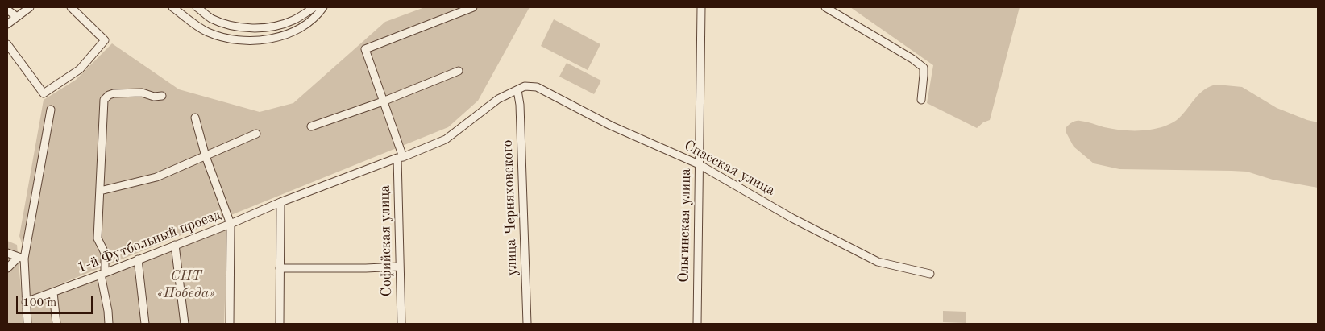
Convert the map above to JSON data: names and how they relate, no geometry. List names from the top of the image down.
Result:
{
  "streets": {
    "street": [
      "Спасская улица",
      "улица Черняховского",
      "Ольгинская улица",
      "Софийская улица",
      "1-й Футбольный проезд"
    ]
  },
  "crossings": [
    ["Спасская улица", "улица Черняховского"],
    ["Спасская улица", "Ольгинская улица"],
    ["Спасская улица", "1-й Футбольный проезд"],
    ["улица Черняховского", "1-й Футбольный проезд"],
    ["Софийская улица", "1-й Футбольный проезд"]
  ],
  "parks": ["СНТ «Победа»"],
  "scale_bar": "100 m"
}
